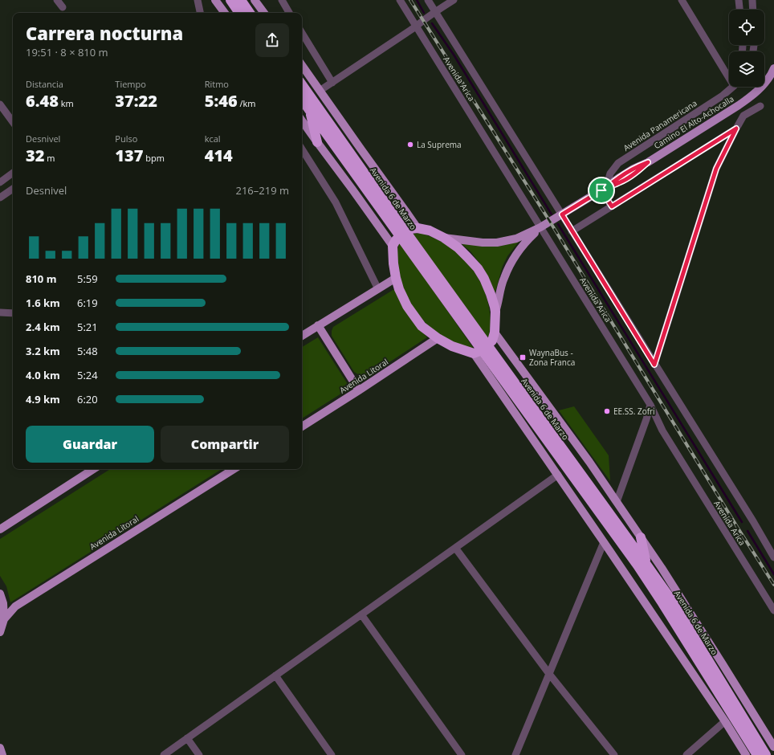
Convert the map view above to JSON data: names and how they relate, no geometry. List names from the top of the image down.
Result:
{
  "streets": {
    "highway": ["Avenida 6 de Marzo"],
    "main road": ["Camino El Alto-Achocalla", "Avenida Litoral"],
    "street": ["Avenida Arica", "Avenida Panamericana"]
  },
  "crossings": [
    ["Avenida Arica", "Camino El Alto-Achocalla"],
    ["Camino El Alto-Achocalla", "Avenida Panamericana"]
  ],
  "places": {
    "other": ["La Suprema", "EE.SS. Zofri"],
    "transit": ["WaynaBus - Zona Franca"]
  },
  "page": {
    "heading": ["Carrera nocturna", "19:51 · 8 × 810 m"],
    "stats": [
      ["Distancia", "6.48 km"],
      ["Tiempo", "37:22"],
      ["Ritmo", "5:46 /km"],
      ["Desnivel", "32 m"],
      ["Pulso", "137 bpm"],
      ["kcal", "414"]
    ],
    "chart": ["Desnivel", "216–219 m"],
    "list": [
      {
        "name": "810 m",
        "note": "5:59"
      },
      {
        "name": "1.6 km",
        "note": "6:19"
      },
      {
        "name": "2.4 km",
        "note": "5:21"
      },
      {
        "name": "3.2 km",
        "note": "5:48"
      },
      {
        "name": "4.0 km",
        "note": "5:24"
      },
      {
        "name": "4.9 km",
        "note": "6:20"
      }
    ],
    "buttons": ["Guardar", "Compartir"]
  }
}
